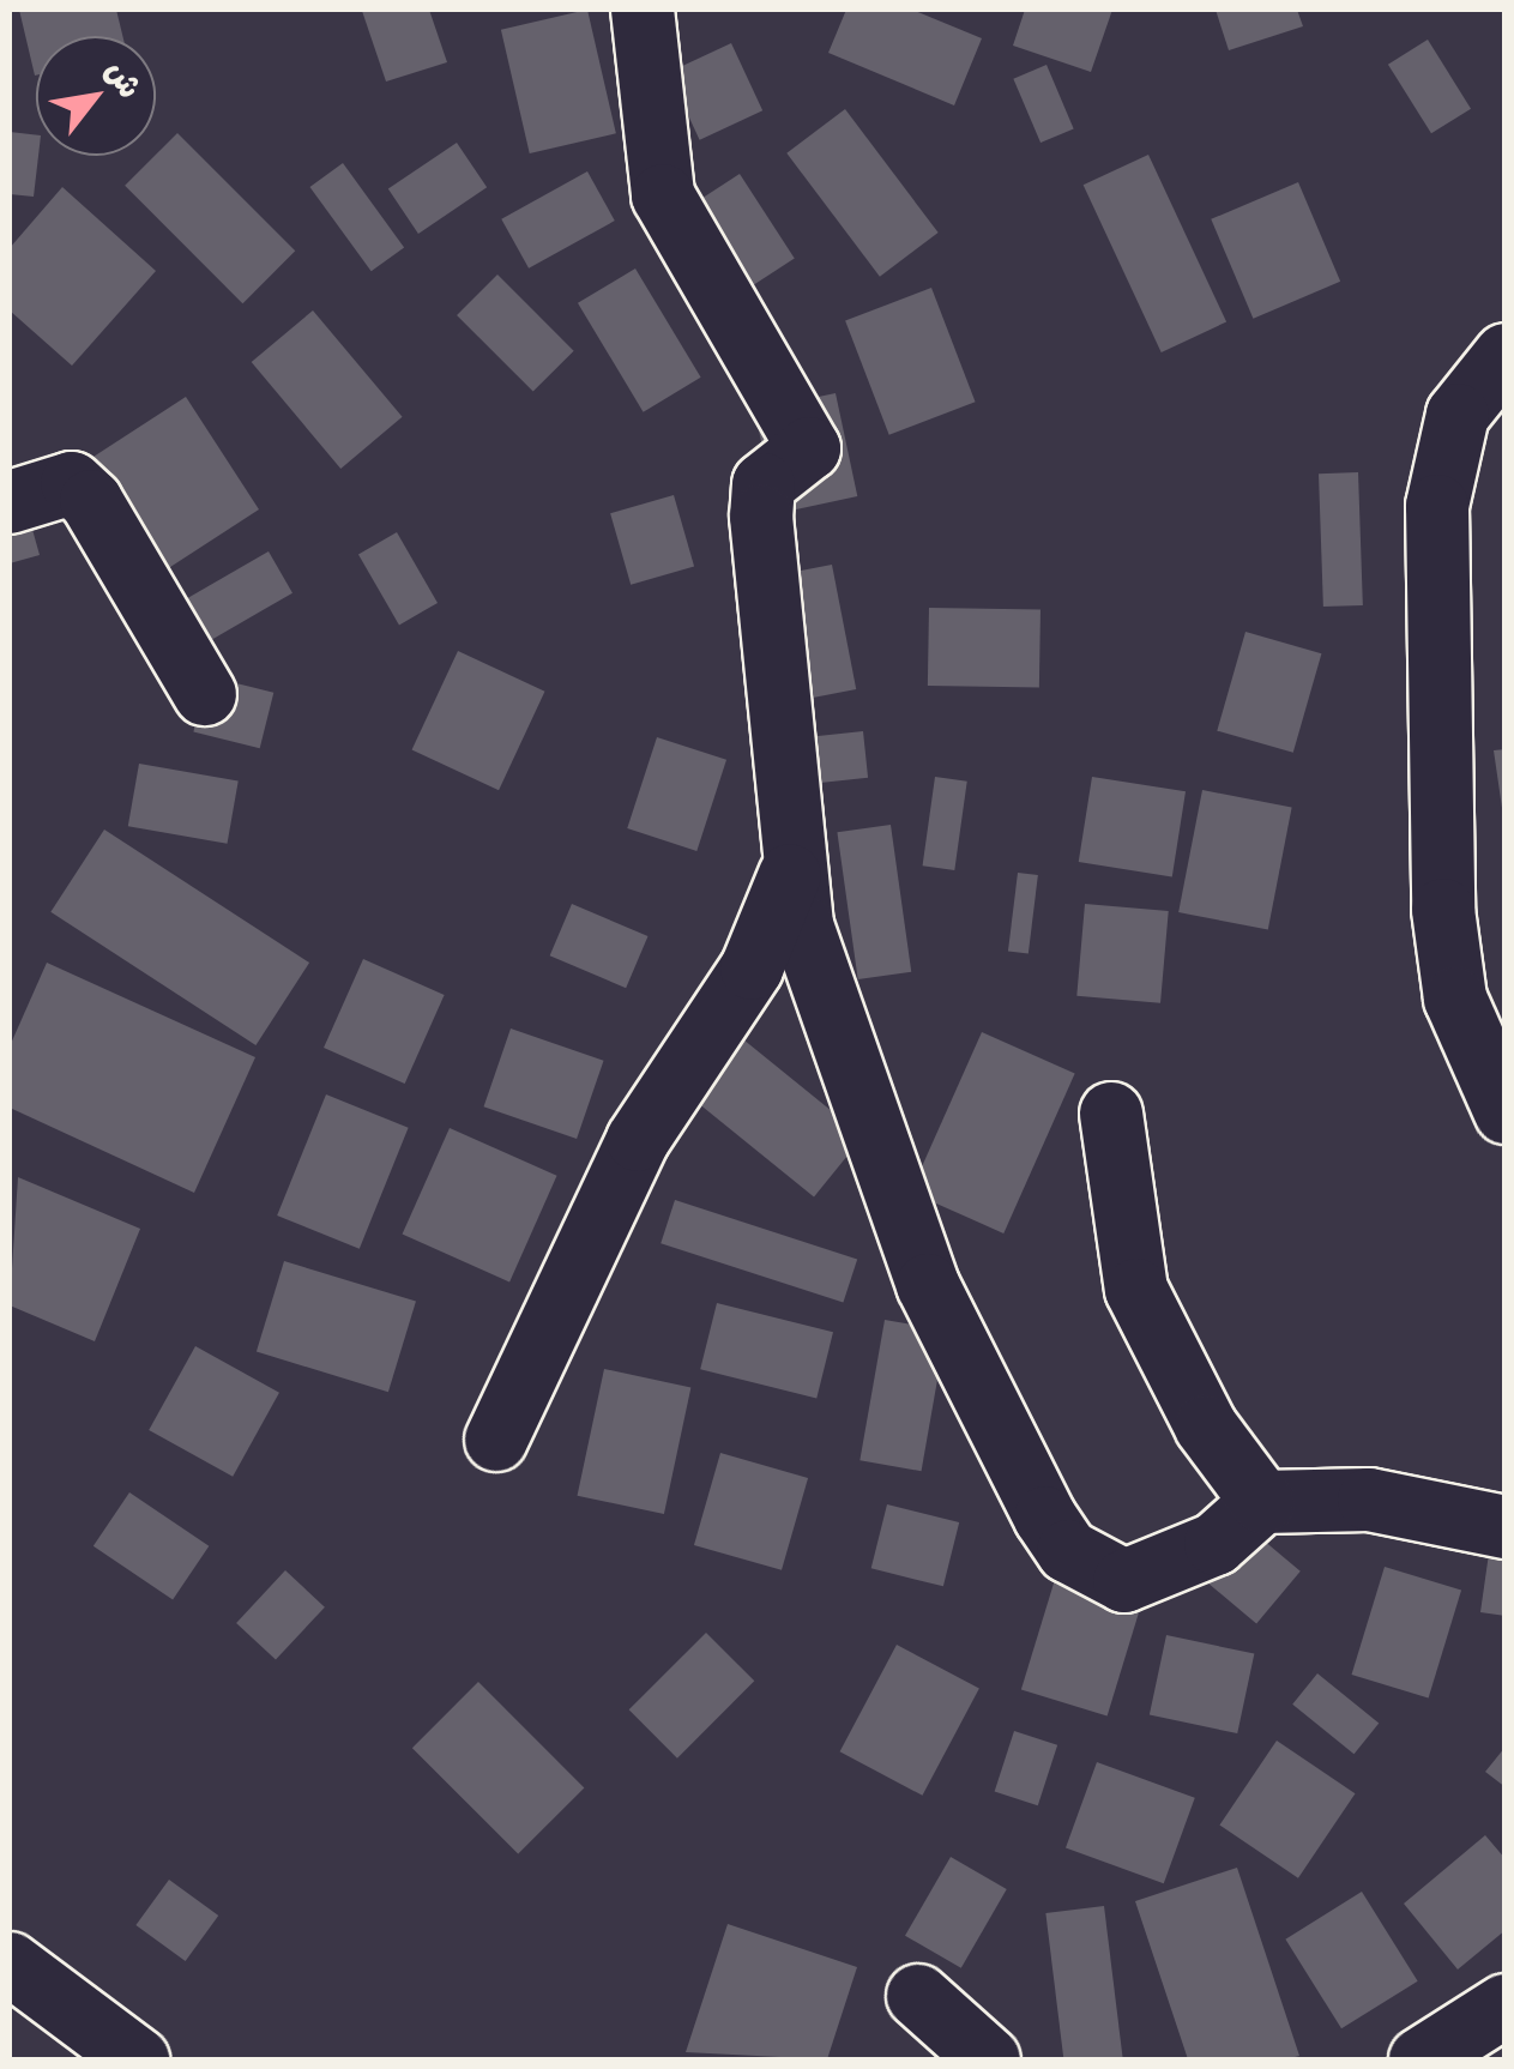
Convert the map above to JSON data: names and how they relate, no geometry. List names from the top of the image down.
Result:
{
  "north": "top right"
}
